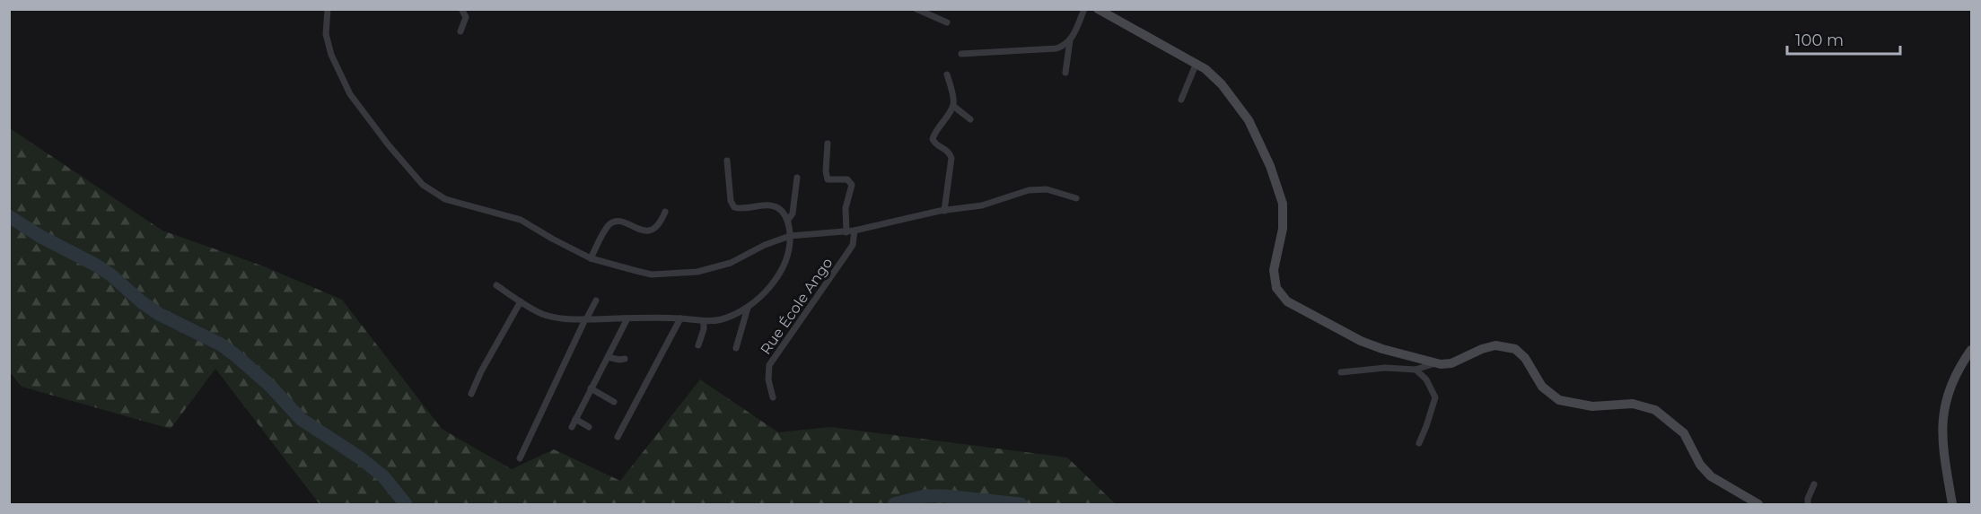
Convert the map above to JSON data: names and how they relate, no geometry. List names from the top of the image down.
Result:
{
  "streets": {
    "street": ["Rue École Ango"]
  },
  "scale_bar": "100 m"
}
